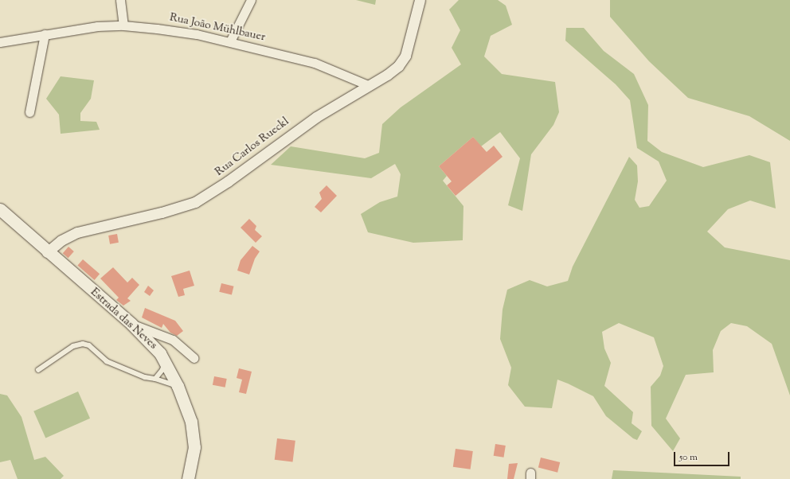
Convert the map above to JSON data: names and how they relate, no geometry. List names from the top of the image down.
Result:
{
  "streets": {
    "main road": ["Estrada das Neves"],
    "street": ["Rua João Mühlbauer", "Rua Carlos Rueckl"]
  },
  "crossings": [
    ["Rua João Mühlbauer", "Rua Carlos Rueckl"],
    ["Rua Carlos Rueckl", "Estrada das Neves"]
  ],
  "scale_bar": "50 m"
}
